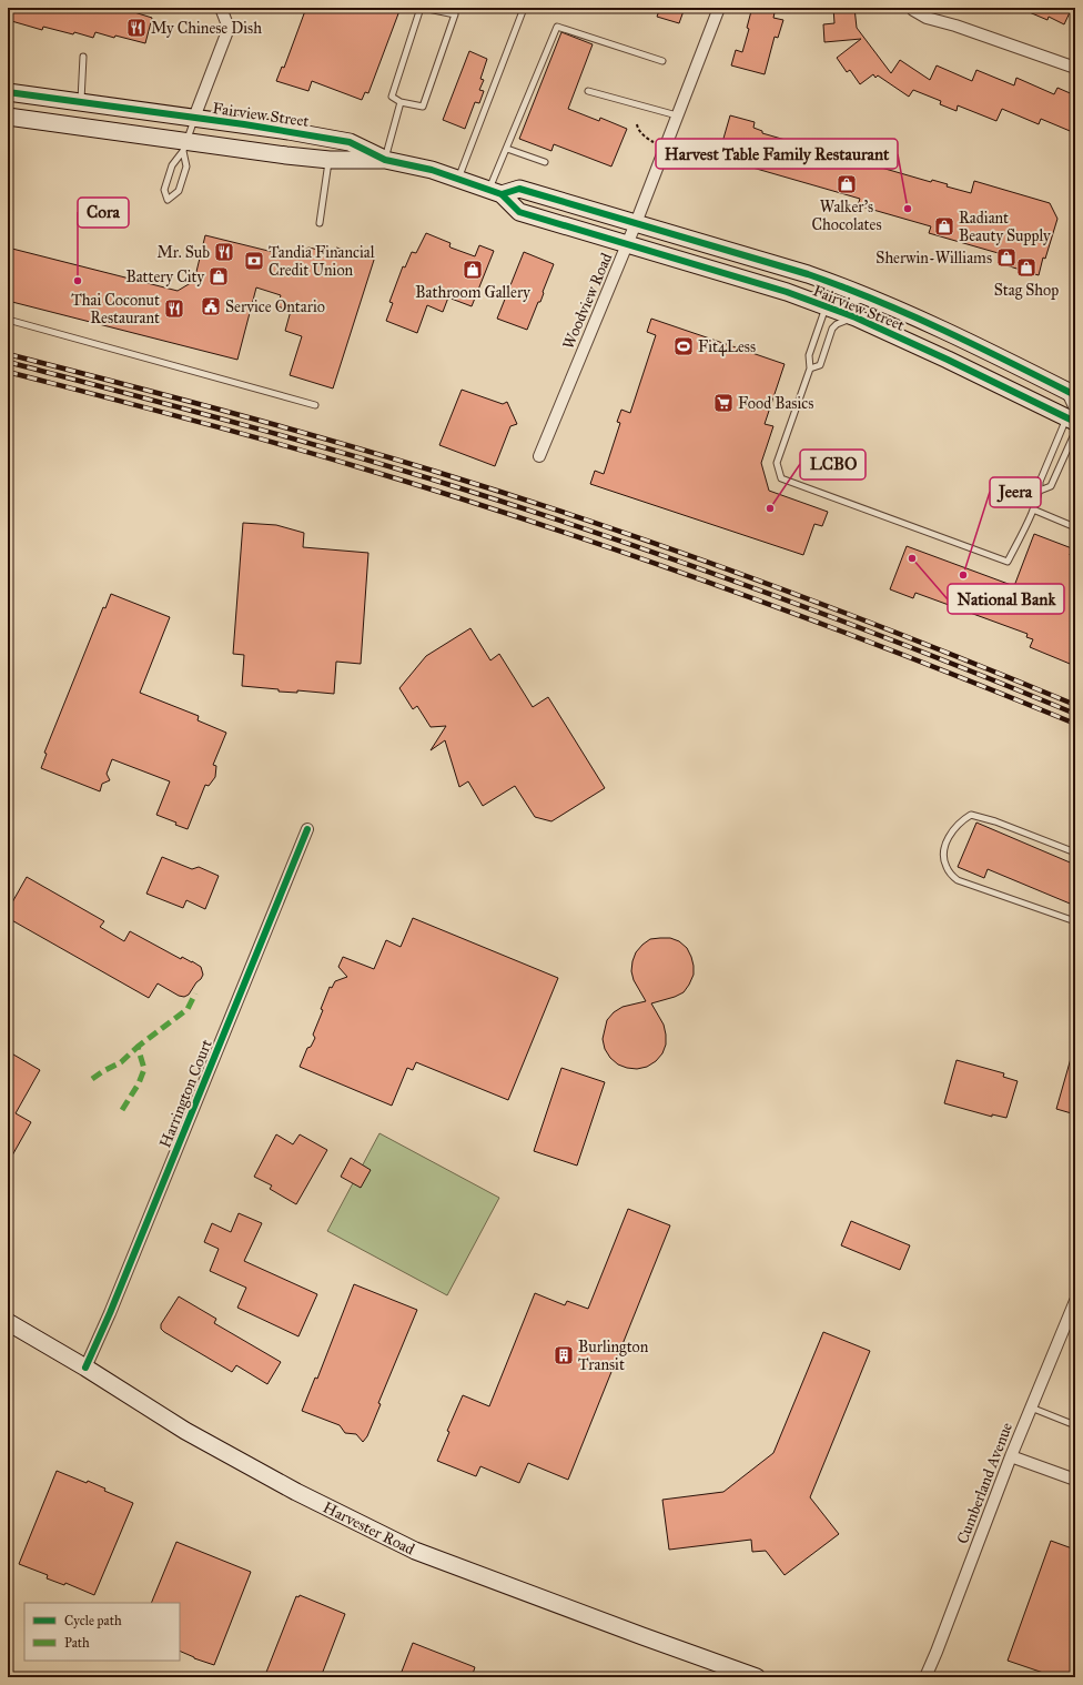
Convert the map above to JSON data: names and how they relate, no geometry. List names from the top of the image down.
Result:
{
  "streets": {
    "main road": ["Fairview Street", "Harvester Road"],
    "street": ["Woodview Road", "Harrington Court", "Cumberland Avenue"]
  },
  "crossings": [
    ["Fairview Street", "Woodview Road"],
    ["Harrington Court", "Harvester Road"]
  ],
  "places": {
    "restaurant": ["My Chinese Dish", "Mr. Sub", "Thai Coconut Restaurant"],
    "shop": [
      "Walker's Chocolates",
      "Radiant Beauty Supply",
      "Sherwin-Williams",
      "Stag Shop",
      "Bathroom Gallery",
      "Battery City"
    ],
    "other": [
      "Harvest Table Family Restaurant",
      "Cora",
      "LCBO",
      "National Bank",
      "Jeera"
    ],
    "bank": ["Tandia Financial Credit Union"],
    "public building": ["Service Ontario"],
    "sports": ["Fit4Less"],
    "supermarket": ["Food Basics"],
    "building": ["Burlington Transit"]
  },
  "legend": ["Cycle path", "Path"]
}
